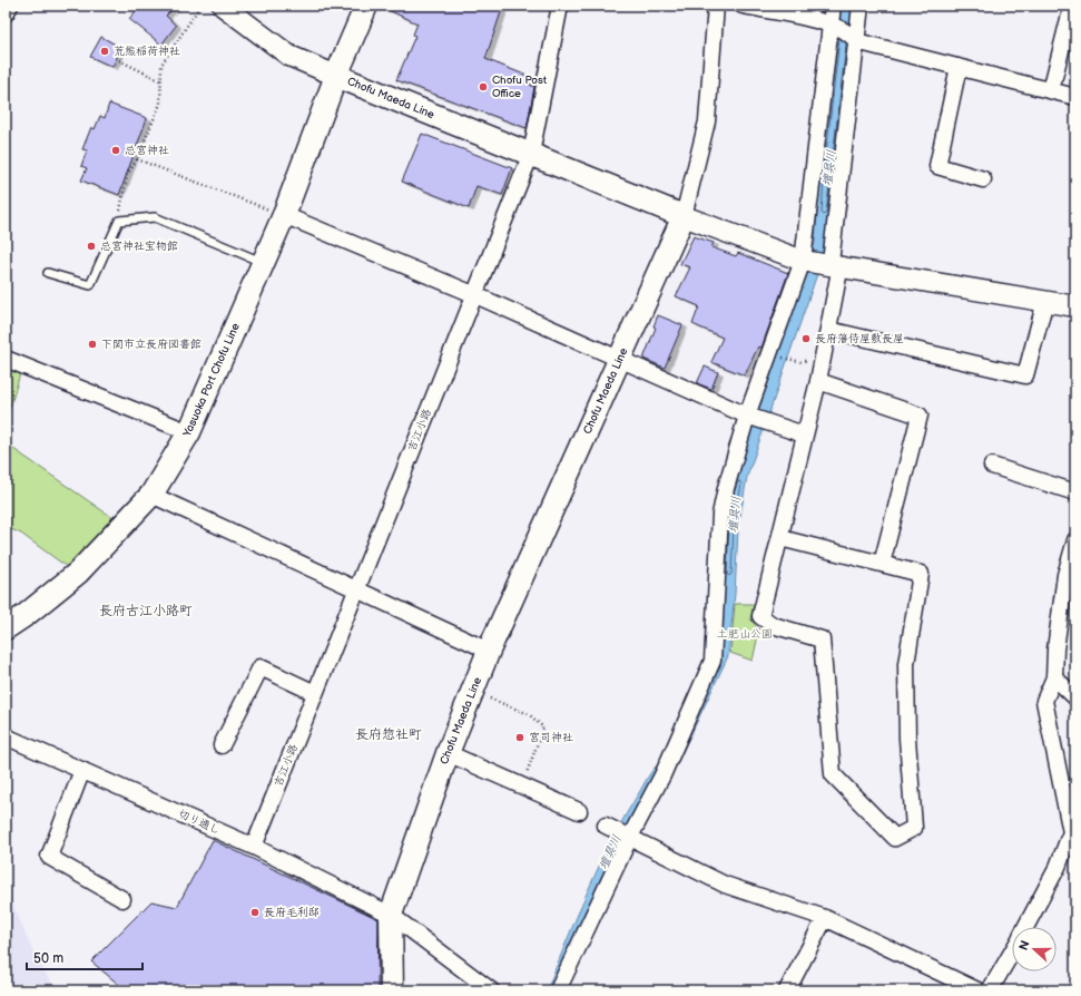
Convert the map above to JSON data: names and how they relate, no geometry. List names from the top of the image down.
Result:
{
  "streets": {
    "main road": ["Chofu Maeda Line", "Yasuoka Port Chofu Line"],
    "street": ["吉江小路", "切り通し"]
  },
  "crossings": [
    ["Chofu Maeda Line", "Yasuoka Port Chofu Line"],
    ["Chofu Maeda Line", "吉江小路"],
    ["Chofu Maeda Line", "切り通し"],
    ["吉江小路", "切り通し"]
  ],
  "districts": ["長府古江小路町", "長府惣社町"],
  "water": ["壇具川"],
  "parks": ["土肥山公園"],
  "places": [
    "荒熊稲荷神社",
    "Chofu Post Office",
    "忌宮神社",
    "忌宮神社宝物館",
    "長府藩侍屋敷長屋",
    "下関市立長府図書館",
    "宮司神社",
    "長府毛利邸"
  ],
  "scale_bar": "50 m",
  "north": "left"
}
